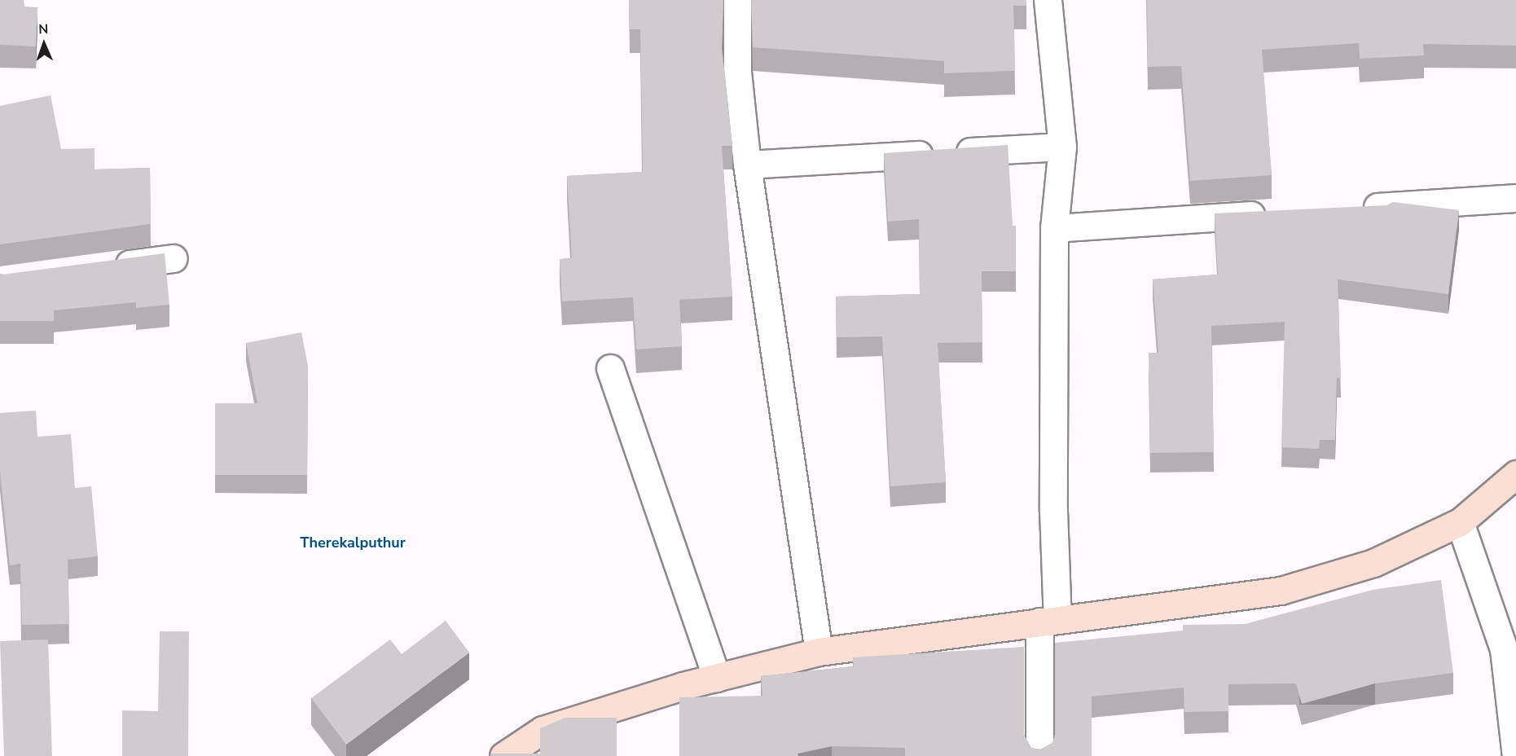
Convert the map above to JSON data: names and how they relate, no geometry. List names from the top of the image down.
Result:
{
  "districts": ["Therekalputhur"],
  "north": "top"
}
